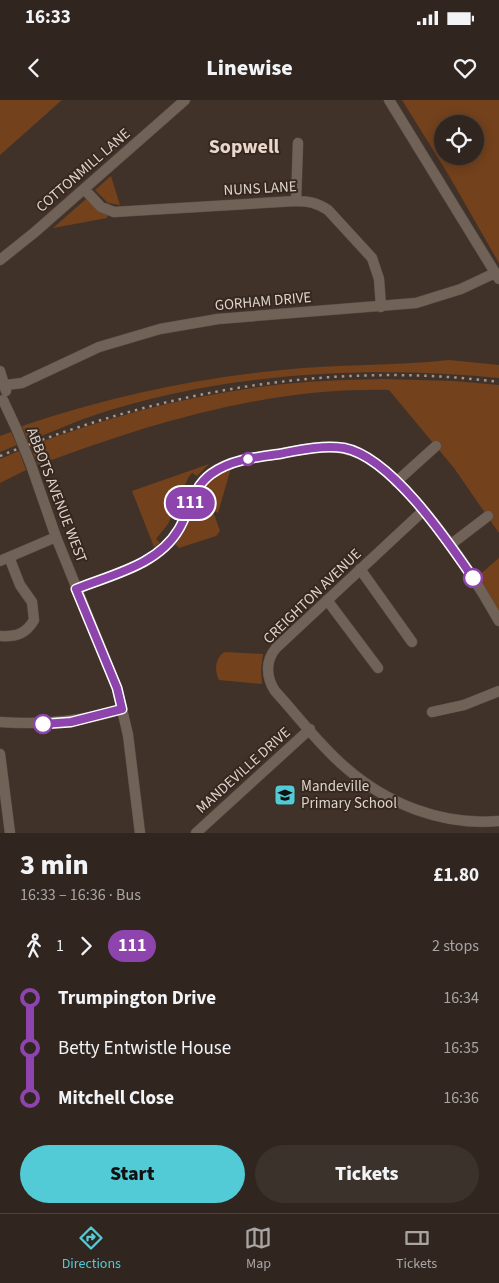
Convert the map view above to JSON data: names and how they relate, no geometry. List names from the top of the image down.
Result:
{
  "streets": {
    "street": [
      "COTTONMILL LANE",
      "NUNS LANE",
      "GORHAM DRIVE",
      "ABBOTS AVENUE WEST",
      "CREIGHTON AVENUE",
      "MANDEVILLE DRIVE"
    ]
  },
  "crossings": [
    ["COTTONMILL LANE", "NUNS LANE"],
    ["NUNS LANE", "GORHAM DRIVE"],
    ["CREIGHTON AVENUE", "MANDEVILLE DRIVE"]
  ],
  "districts": ["Sopwell"],
  "places": {
    "school or university": ["Mandeville Primary School"]
  },
  "lines": ["bus line 111"],
  "page": {
    "status": "16:33",
    "header": "Linewise",
    "on_map": "111",
    "heading": ["3 min", "16:33 – 16:36 · Bus", "£1.80"],
    "legs": ["1", "111", "2 stops"],
    "list": [
      {
        "name": "Trumpington Drive",
        "value": "16:34"
      },
      {
        "name": "Betty Entwistle House",
        "value": "16:35"
      },
      {
        "name": "Mitchell Close",
        "value": "16:36"
      }
    ],
    "buttons": ["Start", "Tickets"],
    "tabs": ["Directions", "Map", "Tickets"]
  }
}
